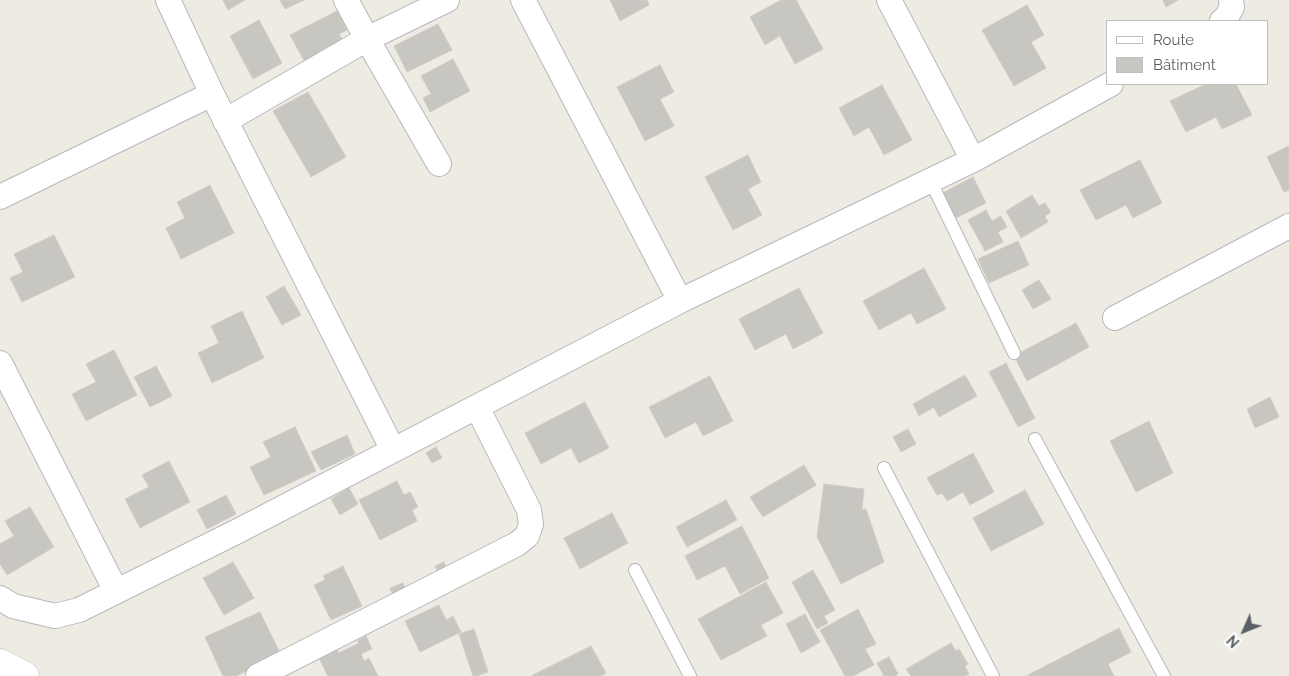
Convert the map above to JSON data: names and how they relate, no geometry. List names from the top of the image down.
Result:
{
  "legend": ["Route", "Bâtiment"],
  "north": "bottom left"
}
